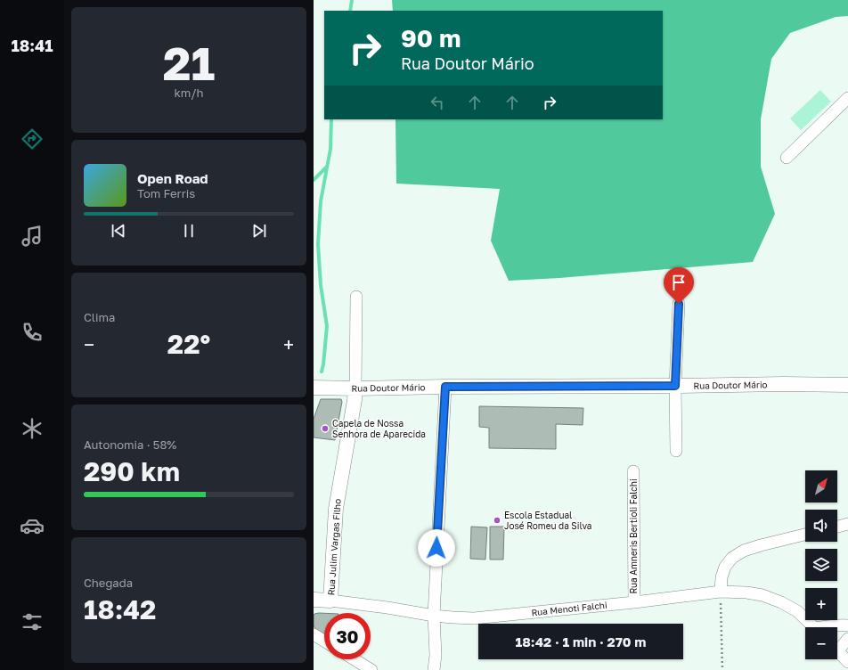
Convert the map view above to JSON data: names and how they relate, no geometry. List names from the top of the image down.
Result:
{
  "streets": {
    "street": [
      "Rua Doutor Mário",
      "Rua Amneris Bertioli Falchi",
      "Rua Julim Vargas Filho",
      "Rua Menoti Falchi"
    ]
  },
  "crossings": [
    ["Rua Doutor Mário", "Rua Julim Vargas Filho"],
    ["Rua Amneris Bertioli Falchi", "Rua Menoti Falchi"],
    ["Rua Julim Vargas Filho", "Rua Menoti Falchi"]
  ],
  "places": ["Capela de Nossa Senhora de Aparecida", "Escola Estadual José Romeu da Silva"],
  "north": "top right",
  "page": {
    "tabs": "18:41",
    "tile": [
      ["21", "km/h"],
      "Clima",
      ["Autonomia · 58%", "290 km"],
      ["Chegada", "18:42"]
    ],
    "turn": ["90 m", "Rua Doutor Mário"],
    "song": ["Open Road", "Tom Ferris"],
    "heat": ["−", "22°", "+"],
    "map_buttons": ["+", "−"],
    "limit": "30",
    "trip": "18:42 · 1 min · 270 m"
  }
}
